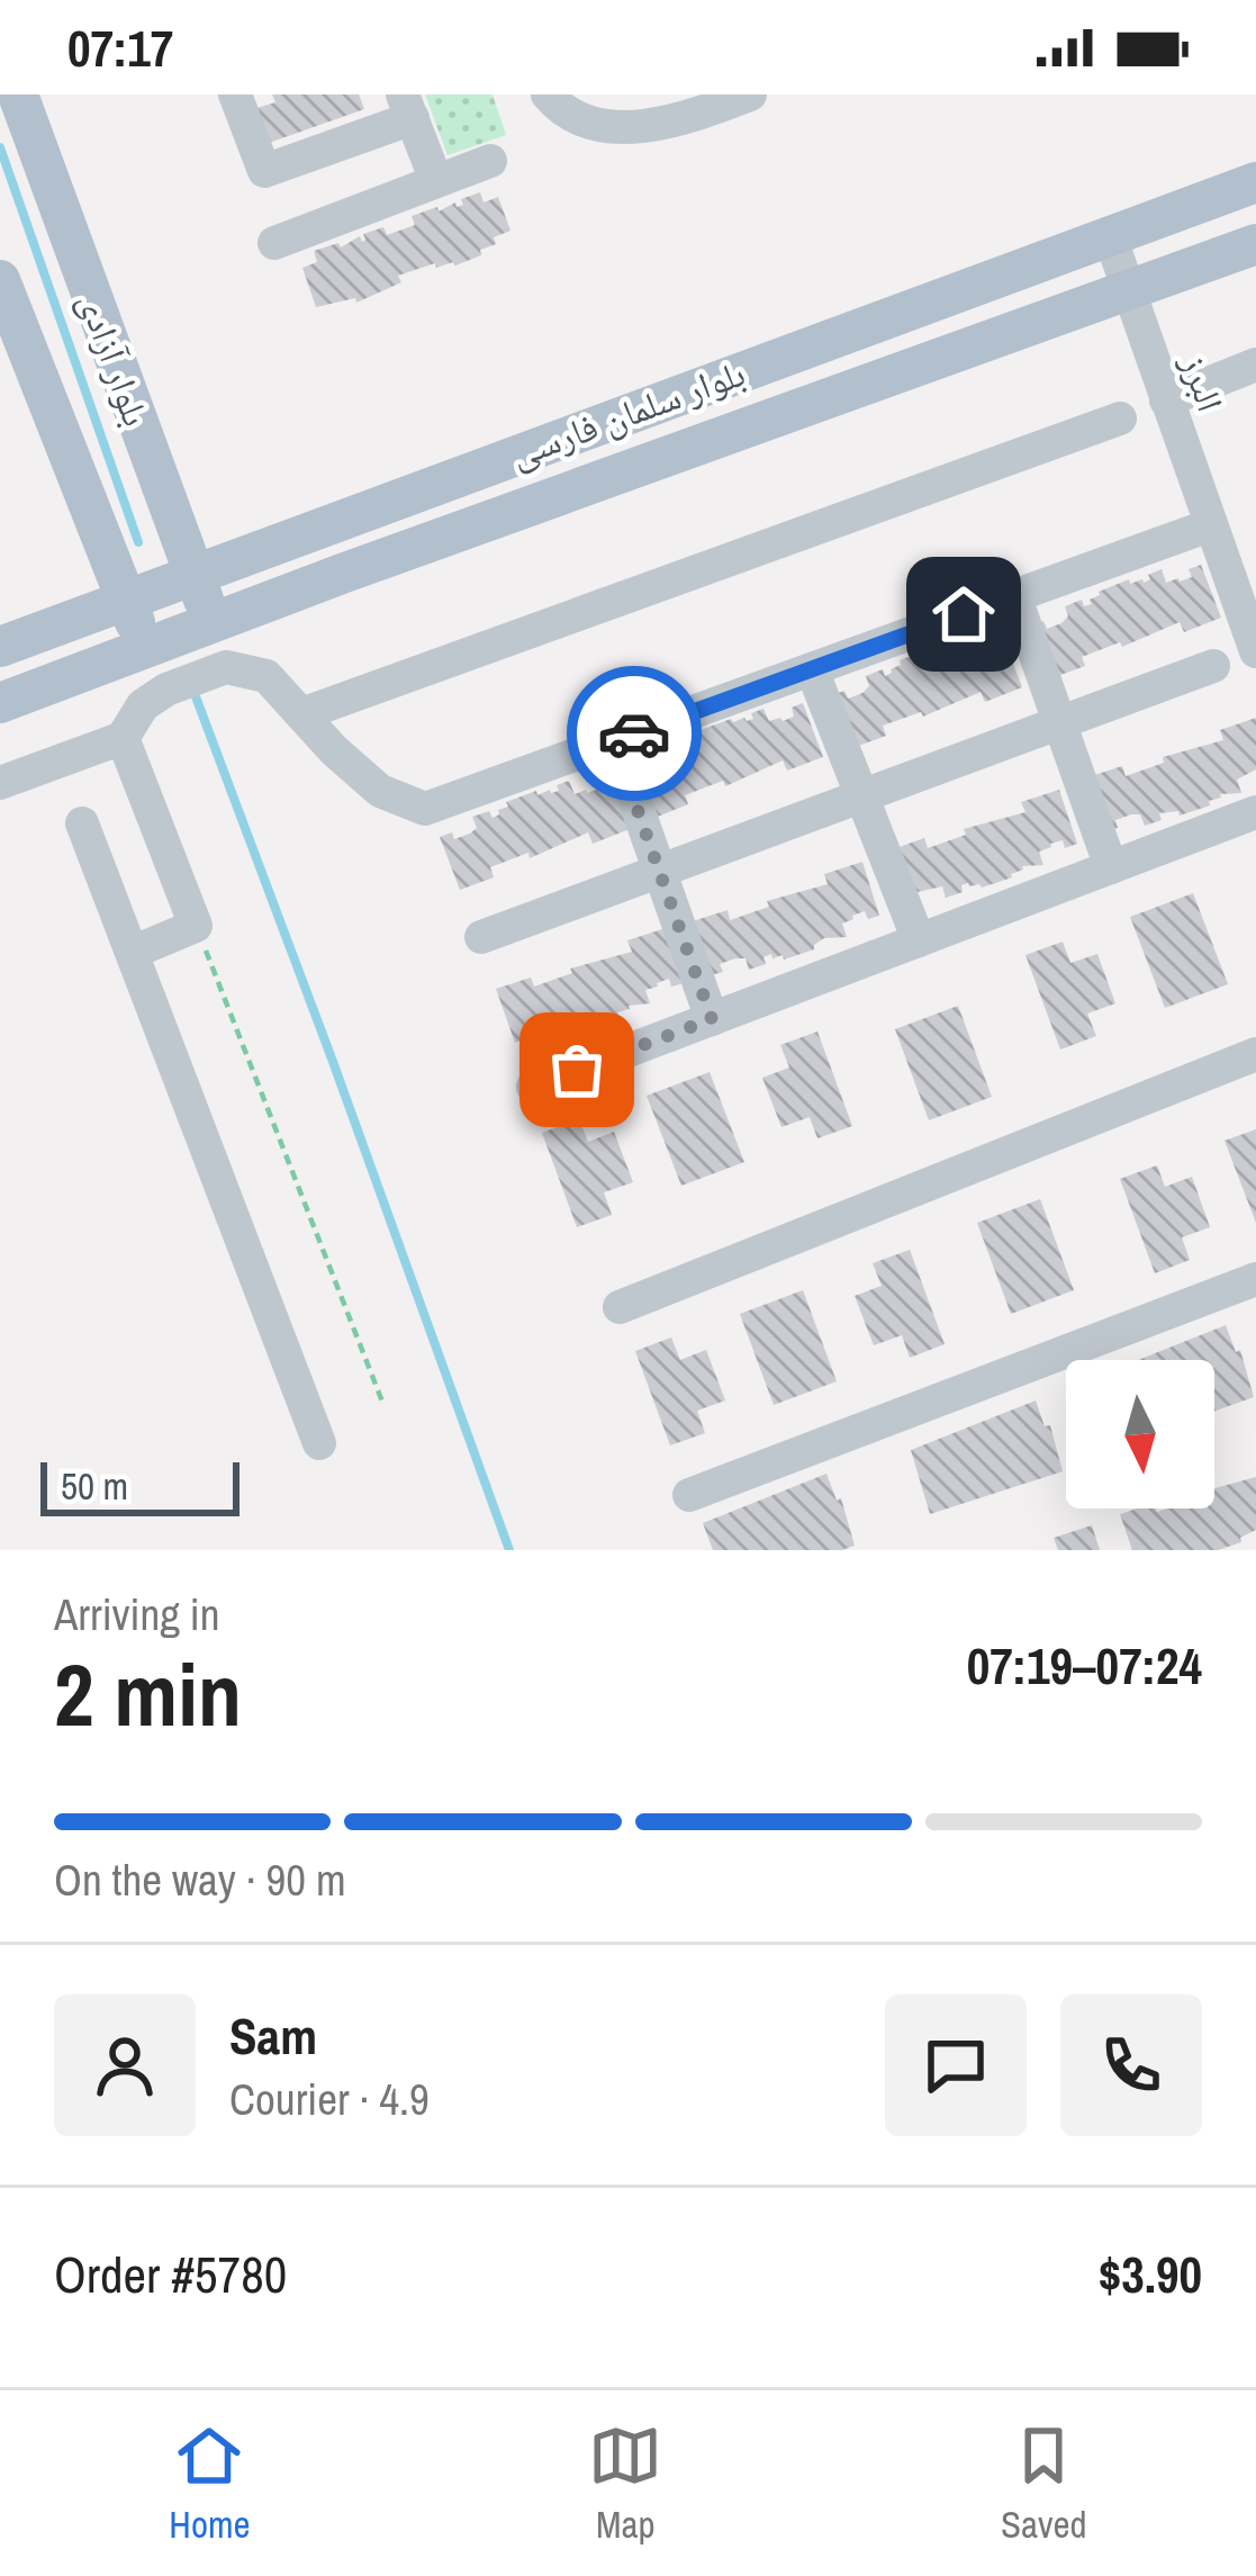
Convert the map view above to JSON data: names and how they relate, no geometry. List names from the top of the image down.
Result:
{
  "streets": {
    "main road": ["بلوار آزادی", "بلوار سلمان فارسی"],
    "street": ["البرز"]
  },
  "crossings": [
    ["بلوار آزادی", "بلوار سلمان فارسی"],
    ["البرز", "بلوار سلمان فارسی"]
  ],
  "scale_bar": "50 m",
  "north": "bottom",
  "page": {
    "status": "07:17",
    "scale": "50 m",
    "heading": ["2 min", "Arriving in", "07:19–07:24"],
    "panel": [
      "Sam",
      "Courier · 4.9",
      "Order #5780",
      "$3.90"
    ],
    "bar": "On the way · 90 m",
    "tabs": ["Home", "Map", "Saved"]
  }
}
